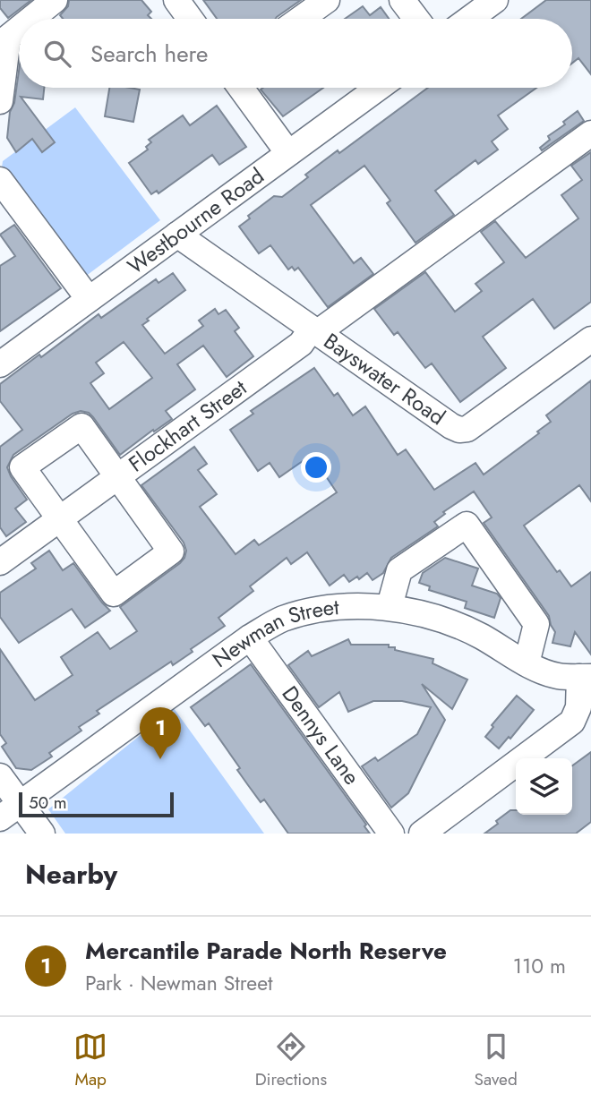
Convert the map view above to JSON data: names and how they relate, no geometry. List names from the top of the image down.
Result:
{
  "streets": {
    "street": [
      "Westbourne Road",
      "Bayswater Road",
      "Flockhart Street",
      "Newman Street",
      "Dennys Lane"
    ]
  },
  "crossings": [
    ["Westbourne Road", "Bayswater Road"],
    ["Bayswater Road", "Flockhart Street"],
    ["Newman Street", "Dennys Lane"]
  ],
  "scale_bar": "50 m",
  "page": {
    "search": "Search here",
    "pins": "1",
    "scale": "50 m",
    "heading": "Nearby",
    "list": [
      {
        "mark": "1",
        "name": "Mercantile Parade North Reserve",
        "note": "Park · Newman Street",
        "value": "110 m"
      }
    ],
    "nav": ["Map", "Directions", "Saved"]
  }
}
